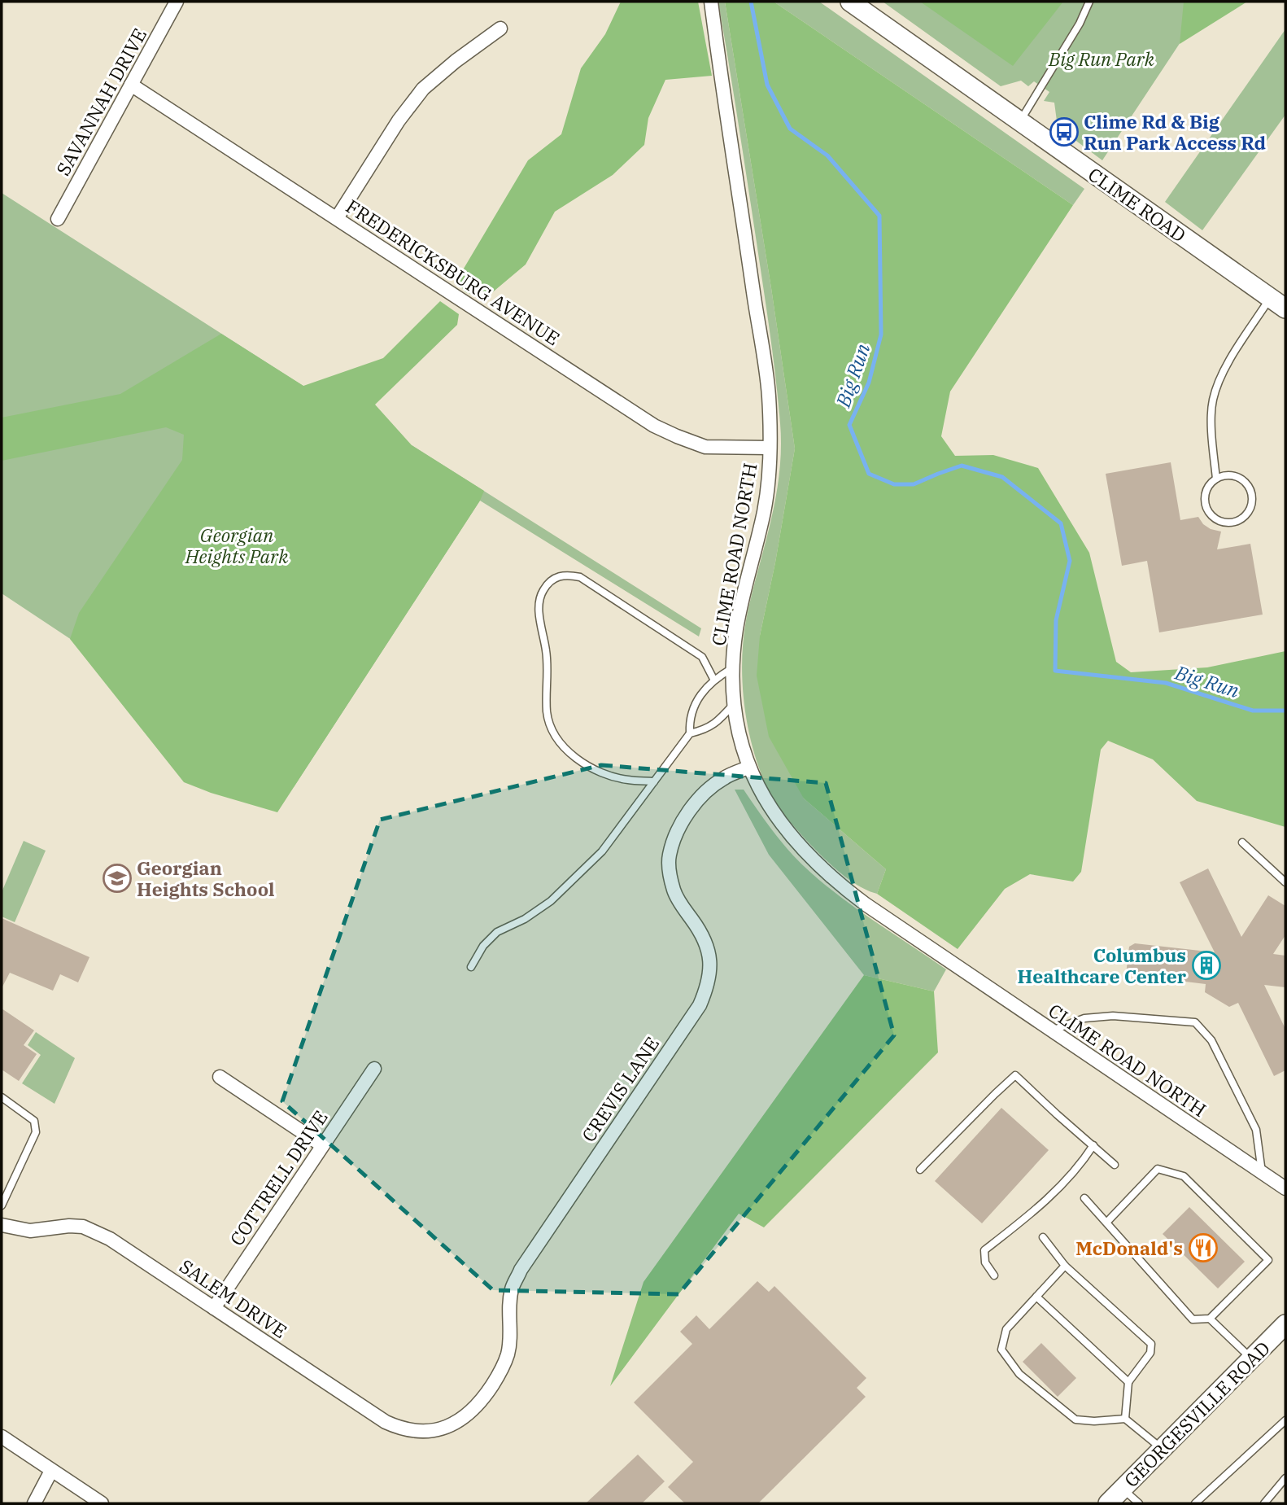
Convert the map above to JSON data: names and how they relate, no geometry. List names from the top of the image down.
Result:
{
  "streets": {
    "main road": ["CLIME ROAD", "GEORGESVILLE ROAD"],
    "street": [
      "SAVANNAH DRIVE",
      "FREDERICKSBURG AVENUE",
      "CLIME ROAD NORTH",
      "CREVIS LANE",
      "COTTRELL DRIVE",
      "SALEM DRIVE"
    ]
  },
  "crossings": [
    ["SAVANNAH DRIVE", "FREDERICKSBURG AVENUE"],
    ["FREDERICKSBURG AVENUE", "CLIME ROAD NORTH"],
    ["CLIME ROAD NORTH", "CREVIS LANE"],
    ["CREVIS LANE", "SALEM DRIVE"],
    ["COTTRELL DRIVE", "SALEM DRIVE"]
  ],
  "water": ["Big Run"],
  "parks": ["Big Run Park", "Georgian Heights Park"],
  "places": {
    "bus stop": ["Clime Rd & Big Run Park Access Rd"],
    "school or university": ["Georgian Heights School"],
    "building": ["Columbus Healthcare Center"],
    "restaurant": ["McDonald's"]
  }
}
